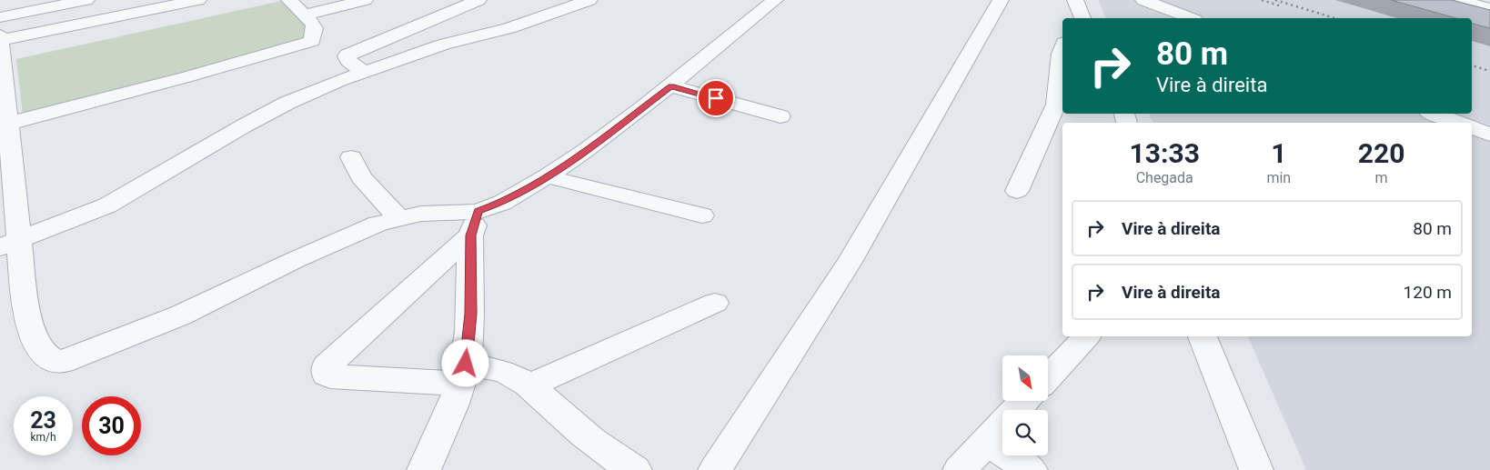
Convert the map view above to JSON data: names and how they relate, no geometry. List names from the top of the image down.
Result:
{
  "north": "bottom right",
  "page": {
    "turn": ["80 m", "Vire à direita"],
    "eta": [
      "13:33",
      "Chegada",
      "1",
      "min",
      "220",
      "m"
    ],
    "list": [
      {
        "name": "Vire à direita",
        "value": "80 m"
      },
      {
        "name": "Vire à direita",
        "value": "120 m"
      }
    ],
    "speed": "23 km/h",
    "limit": "30"
  }
}
